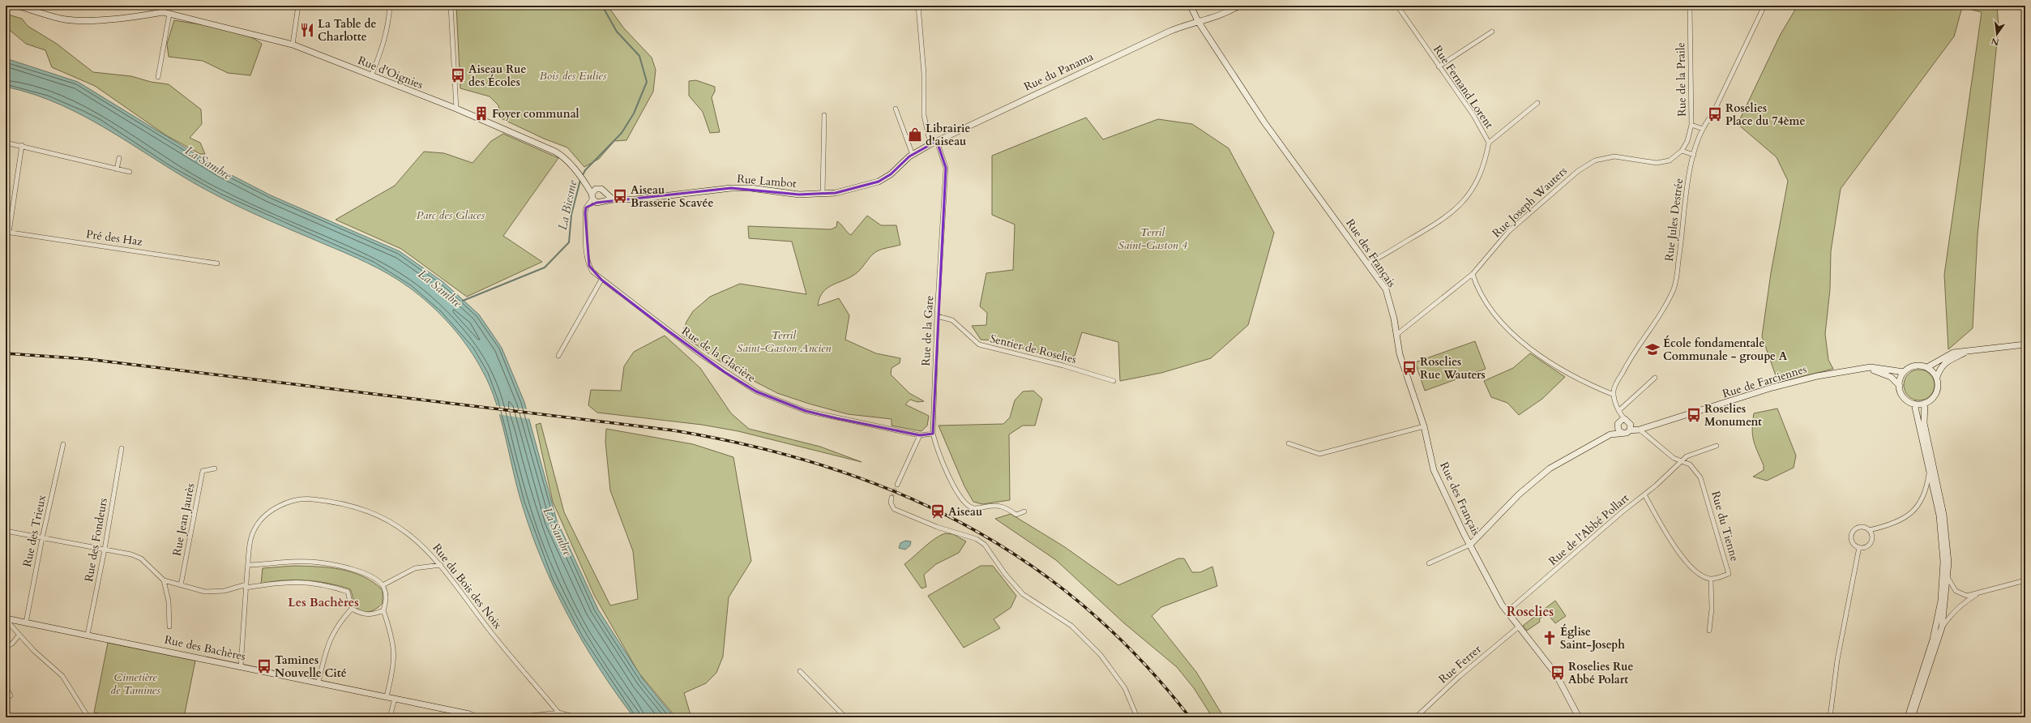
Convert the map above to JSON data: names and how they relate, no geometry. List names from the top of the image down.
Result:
{
  "streets": {
    "street": [
      "Rue du Panama",
      "Rue d'Oignies",
      "Rue de la Praile",
      "Rue Fernand Lorent",
      "Rue Lambot",
      "Rue Joseph Wauters",
      "Rue Jules Destrée",
      "Pré des Haz",
      "Rue des Français",
      "Rue de la Gare",
      "Sentier de Roselies",
      "Rue de la Glacière",
      "Rue de Farciennes",
      "Rue Jean Jaurès",
      "Rue du Tienne",
      "Rue de l'Abbé Pollart",
      "Rue des Trieux",
      "Rue des Fondeurs",
      "Rue du Bois des Noix",
      "Rue des Bachères",
      "Rue Ferrer"
    ]
  },
  "crossings": [
    ["Rue du Panama", "Rue Lambot"],
    ["Rue du Panama", "Rue des Français"],
    ["Rue du Panama", "Rue de la Gare"],
    ["Rue d'Oignies", "Rue Lambot"],
    ["Rue d'Oignies", "Rue de la Glacière"],
    ["Rue de la Praile", "Rue Joseph Wauters"],
    ["Rue Fernand Lorent", "Rue des Français"],
    ["Rue Lambot", "Rue de la Glacière"],
    ["Rue Joseph Wauters", "Rue des Français"],
    ["Rue des Français", "Rue de l'Abbé Pollart"],
    ["Rue des Français", "Rue Ferrer"],
    ["Rue de la Gare", "Sentier de Roselies"],
    ["Rue de la Gare", "Rue de la Glacière"],
    ["Rue de Farciennes", "Rue du Tienne"],
    ["Rue du Tienne", "Rue de l'Abbé Pollart"],
    ["Rue des Trieux", "Rue des Bachères"],
    ["Rue des Fondeurs", "Rue des Bachères"],
    ["Rue du Bois des Noix", "Rue des Bachères"]
  ],
  "districts": ["Les Bachères", "Roselies"],
  "water": ["La Sambre", "La Biesme"],
  "parks": [
    "Bois des Eulies",
    "Parc des Glaces",
    "Terril Saint-Gaston 4",
    "Terril Saint-Gaston Ancien",
    "Cimetière de Tamines"
  ],
  "places": {
    "restaurant": ["La Table de Charlotte"],
    "bus stop": [
      "Aiseau Rue des Écoles",
      "Roselies Place du 74ème",
      "Aiseau Brasserie Scavée",
      "Roselies Rue Wauters",
      "Roselies Monument",
      "Tamines Nouvelle Cité",
      "Roselies Rue Abbé Polart"
    ],
    "building": ["Foyer communal"],
    "shop": ["Librairie d'aiseau"],
    "school or university": ["École fondamentale Communale - groupe A"],
    "station": ["Aiseau"],
    "church": ["Église Saint-Joseph"]
  },
  "north": "bottom"
}
